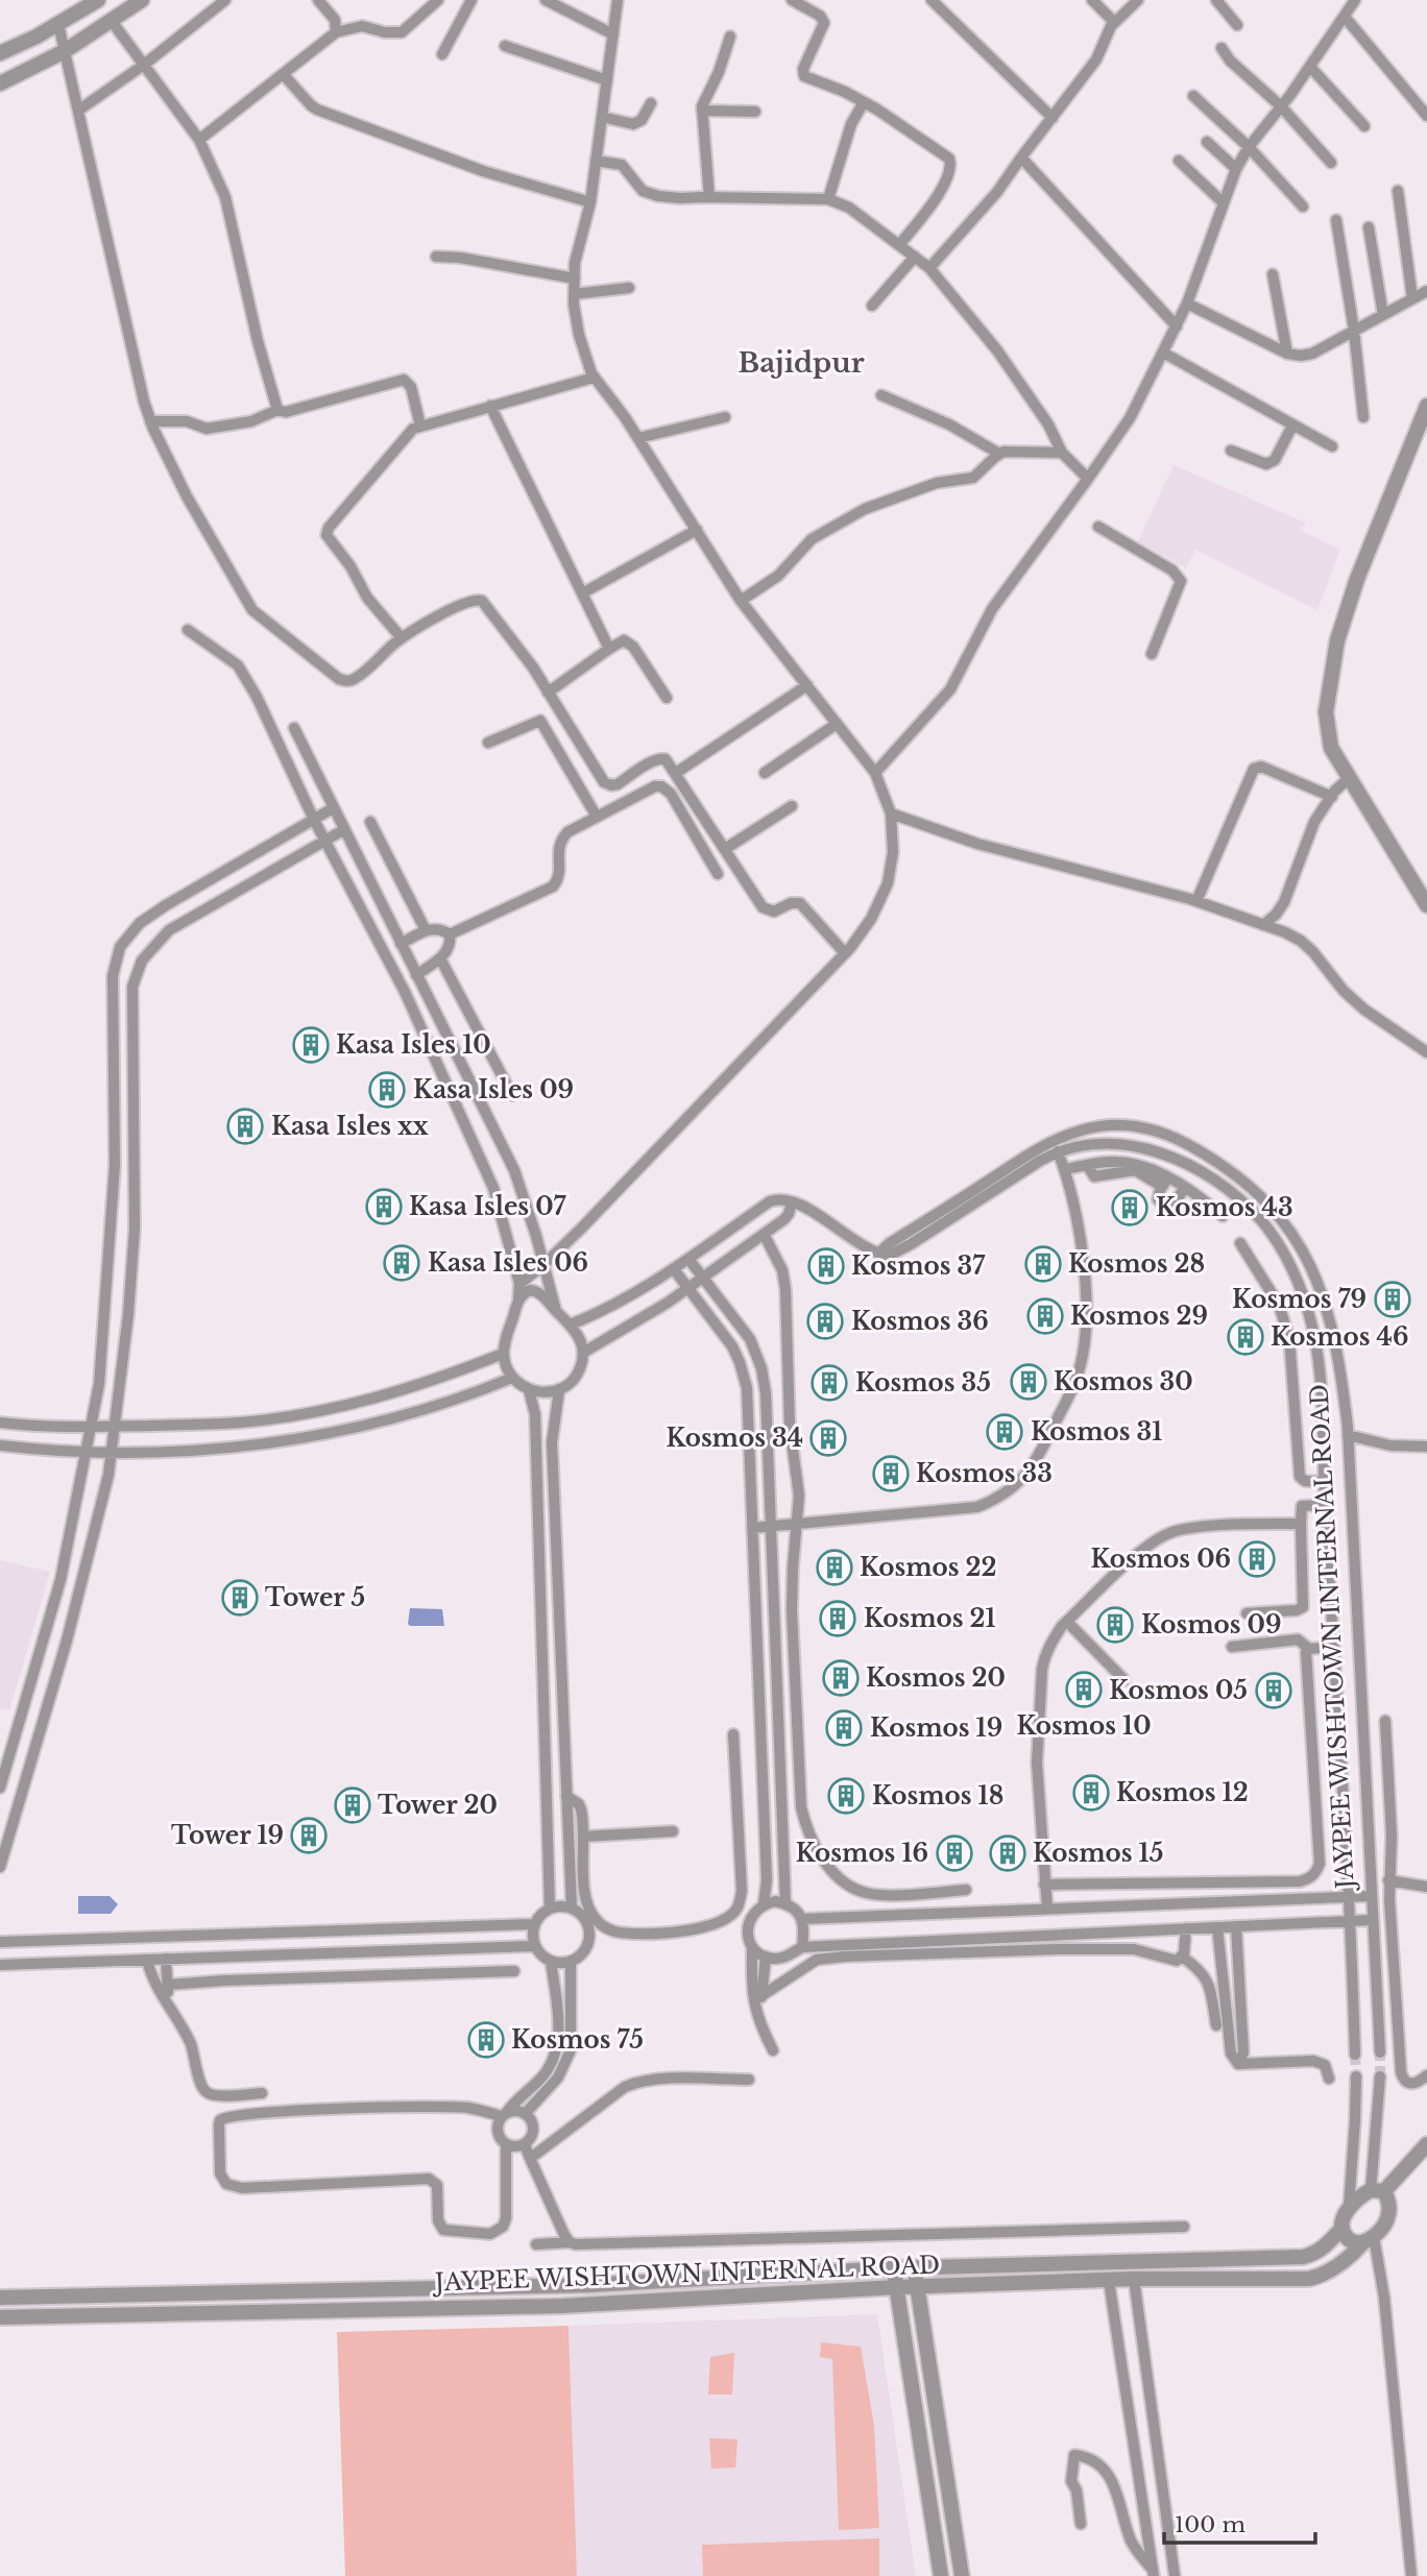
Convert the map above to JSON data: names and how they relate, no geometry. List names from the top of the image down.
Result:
{
  "streets": {
    "street": ["JAYPEE WISHTOWN INTERNAL ROAD"]
  },
  "districts": ["Bajidpur"],
  "places": {
    "building": [
      "Kasa Isles 10",
      "Kasa Isles 09",
      "Kasa Isles xx",
      "Kasa Isles 07",
      "Kosmos 43",
      "Kasa Isles 06",
      "Kosmos 28",
      "Kosmos 37",
      "Kosmos 79",
      "Kosmos 29",
      "Kosmos 36",
      "Kosmos 46",
      "Kosmos 30",
      "Kosmos 35",
      "Kosmos 31",
      "Kosmos 34",
      "Kosmos 33",
      "Kosmos 06",
      "Kosmos 22",
      "Tower 5",
      "Kosmos 21",
      "Kosmos 09",
      "Kosmos 20",
      "Kosmos 10",
      "Kosmos 05",
      "Kosmos 19",
      "Kosmos 12",
      "Kosmos 18",
      "Tower 20",
      "Tower 19",
      "Kosmos 16",
      "Kosmos 15",
      "Kosmos 75"
    ]
  },
  "scale_bar": "100 m"
}
